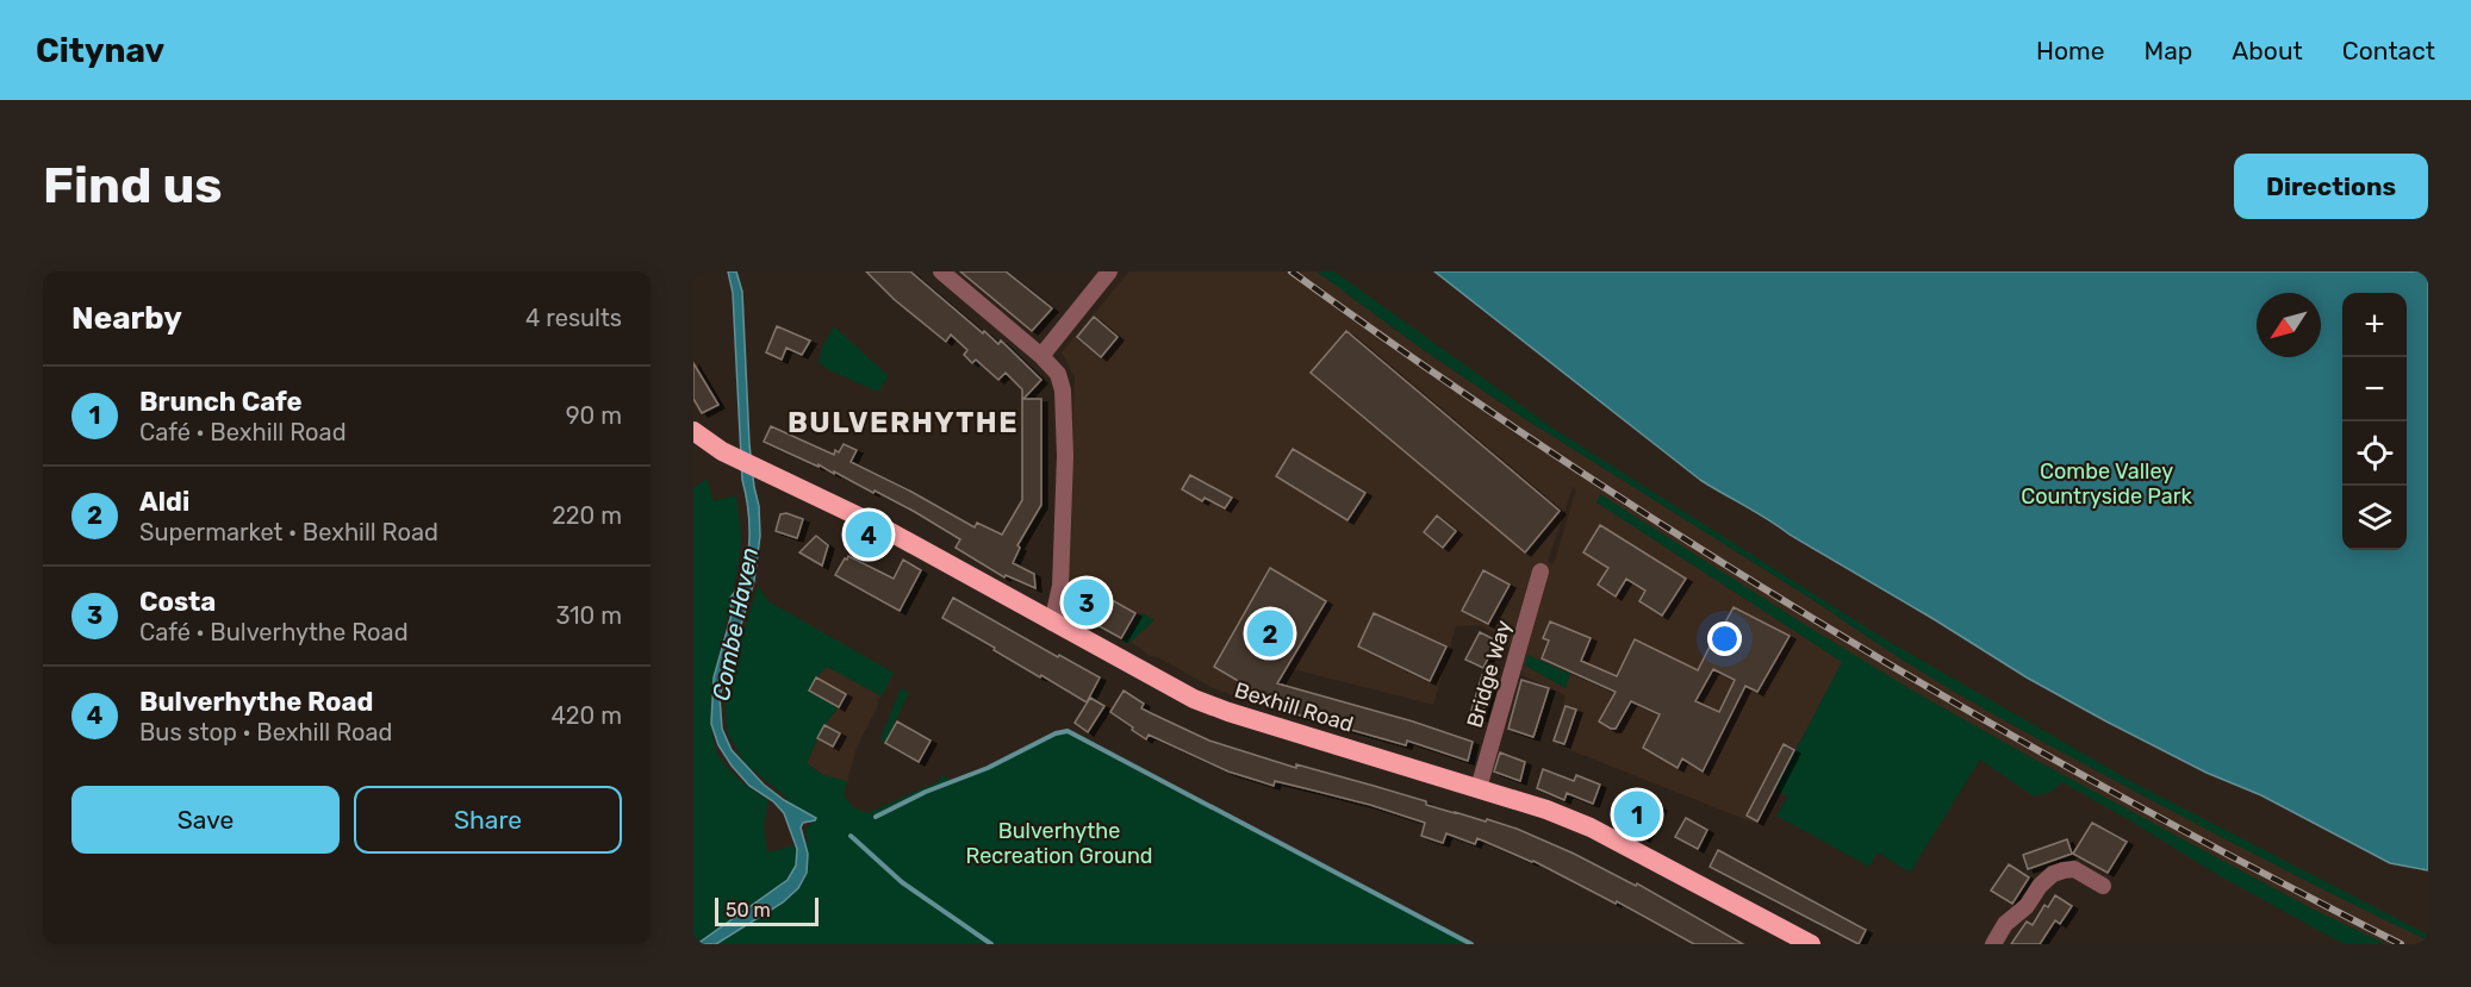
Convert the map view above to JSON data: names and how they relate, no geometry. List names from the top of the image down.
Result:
{
  "streets": {
    "highway": ["Bexhill Road"],
    "street": ["Bridge Way"]
  },
  "crossings": [
    ["Bridge Way", "Bexhill Road"]
  ],
  "districts": ["BULVERHYTHE"],
  "water": ["Combe Haven"],
  "parks": ["Combe Valley Countryside Park", "Bulverhythe Recreation Ground"],
  "scale_bar": "50 m",
  "north": "bottom left",
  "page": {
    "header": "Citynav",
    "nav": [
      "Home",
      "Map",
      "About",
      "Contact"
    ],
    "buttons": [
      "Directions",
      ["Save", "Share"]
    ],
    "title": "Find us",
    "heading": ["Nearby", "4 results"],
    "map_buttons": ["+", "−"],
    "list": [
      {
        "mark": "1",
        "name": "Brunch Cafe",
        "note": "Café · Bexhill Road",
        "value": "90 m"
      },
      {
        "mark": "2",
        "name": "Aldi",
        "note": "Supermarket · Bexhill Road",
        "value": "220 m"
      },
      {
        "mark": "3",
        "name": "Costa",
        "note": "Café · Bulverhythe Road",
        "value": "310 m"
      },
      {
        "mark": "4",
        "name": "Bulverhythe Road",
        "note": "Bus stop · Bexhill Road",
        "value": "420 m"
      }
    ],
    "pins": [
      "4",
      "3",
      "2",
      "1"
    ],
    "scale": "50 m"
  }
}
